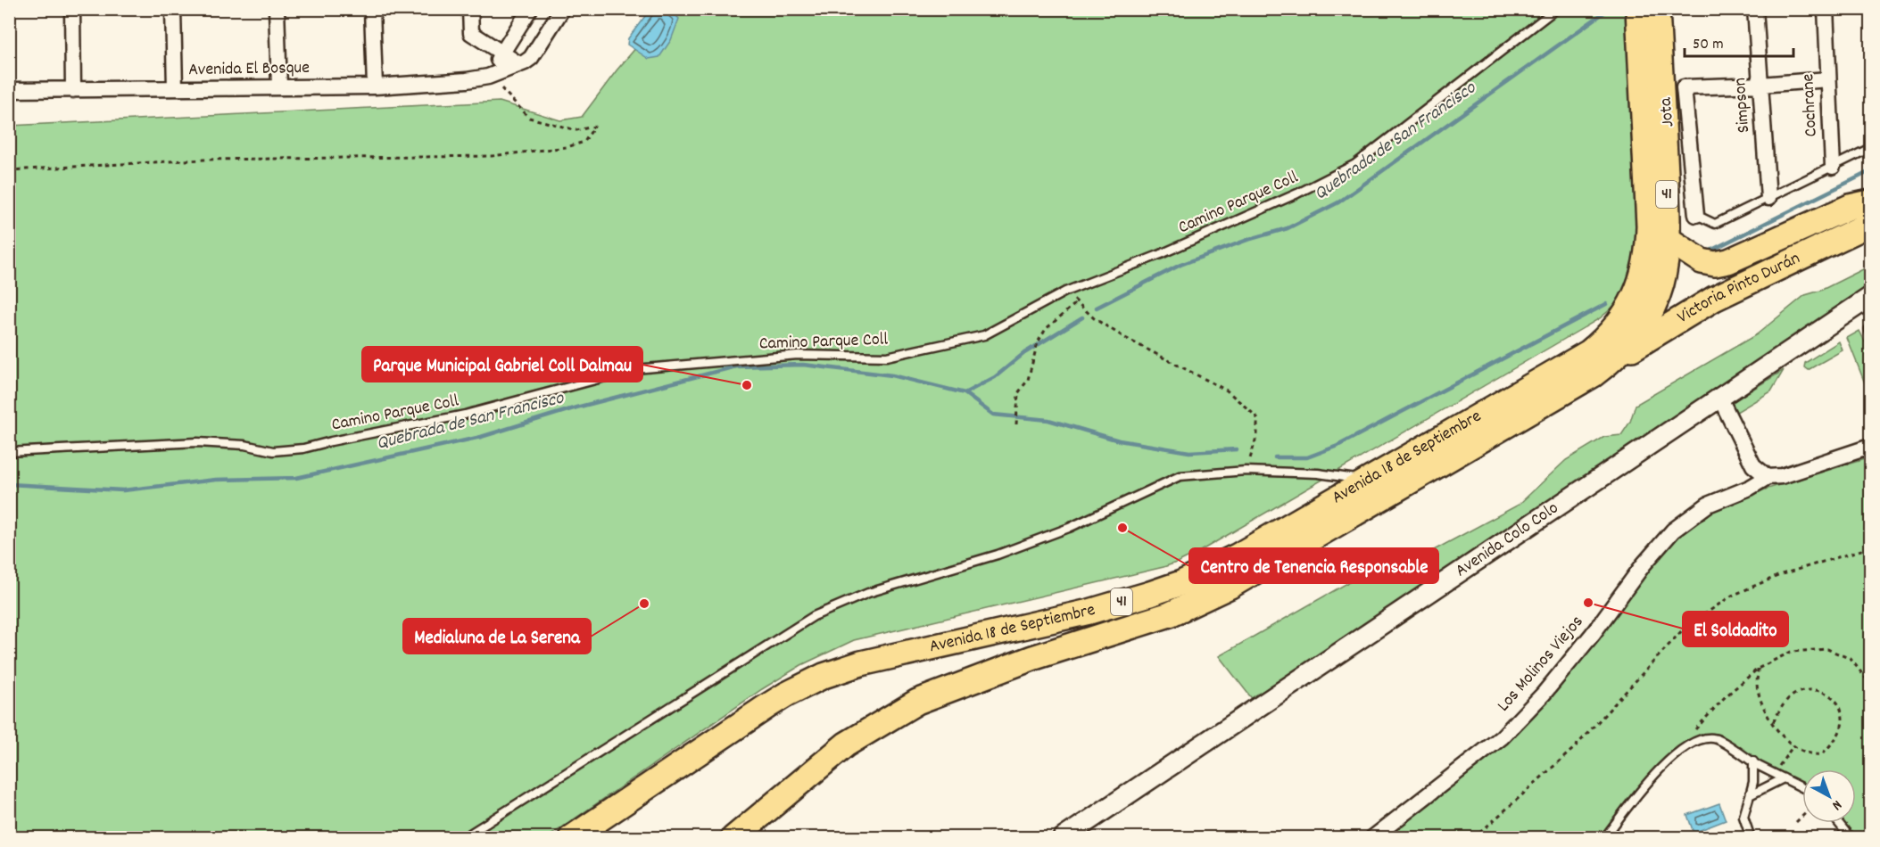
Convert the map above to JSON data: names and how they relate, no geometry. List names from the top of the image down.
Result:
{
  "streets": {
    "main road": ["41", "Victoria Pinto Durán", "Avenida 18 de Septiembre"],
    "street": [
      "Avenida El Bosque",
      "Simpson",
      "Cochrane",
      "Jota",
      "Avenida Colo Colo",
      "Los Molinos Viejos"
    ],
    "lane": ["Camino Parque Coll"]
  },
  "crossings": [
    ["Simpson", "Jota"],
    ["Cochrane", "Jota"],
    ["41", "Victoria Pinto Durán"],
    ["41", "Avenida 18 de Septiembre"],
    ["Victoria Pinto Durán", "Avenida 18 de Septiembre"]
  ],
  "water": ["Quebrada de San Francisco"],
  "places": [
    "Parque Municipal Gabriel Coll Dalmau",
    "Centro de Tenencia Responsable",
    "El Soldadito",
    "Medialuna de La Serena"
  ],
  "scale_bar": "50 m",
  "north": "bottom right"
}
